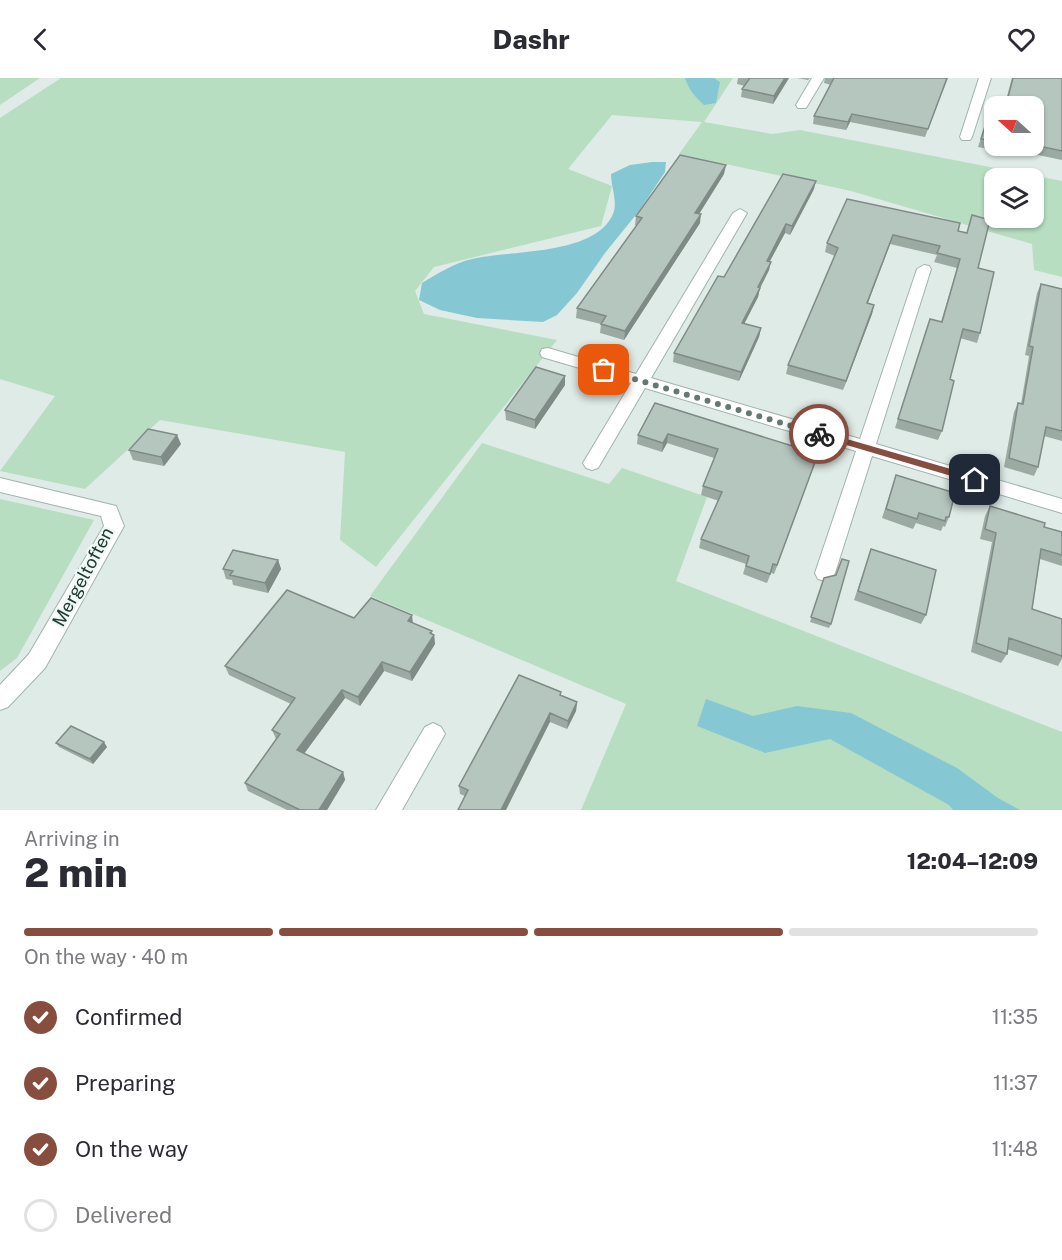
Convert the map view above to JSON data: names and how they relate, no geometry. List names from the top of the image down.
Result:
{
  "streets": {
    "street": ["Mergeltoften"]
  },
  "north": "left",
  "page": {
    "header": "Dashr",
    "heading": ["2 min", "Arriving in", "12:04–12:09"],
    "bar": "On the way · 40 m",
    "list": [
      ["Confirmed", "11:35"],
      ["Preparing", "11:37"],
      ["On the way", "11:48"],
      "Delivered"
    ]
  }
}
